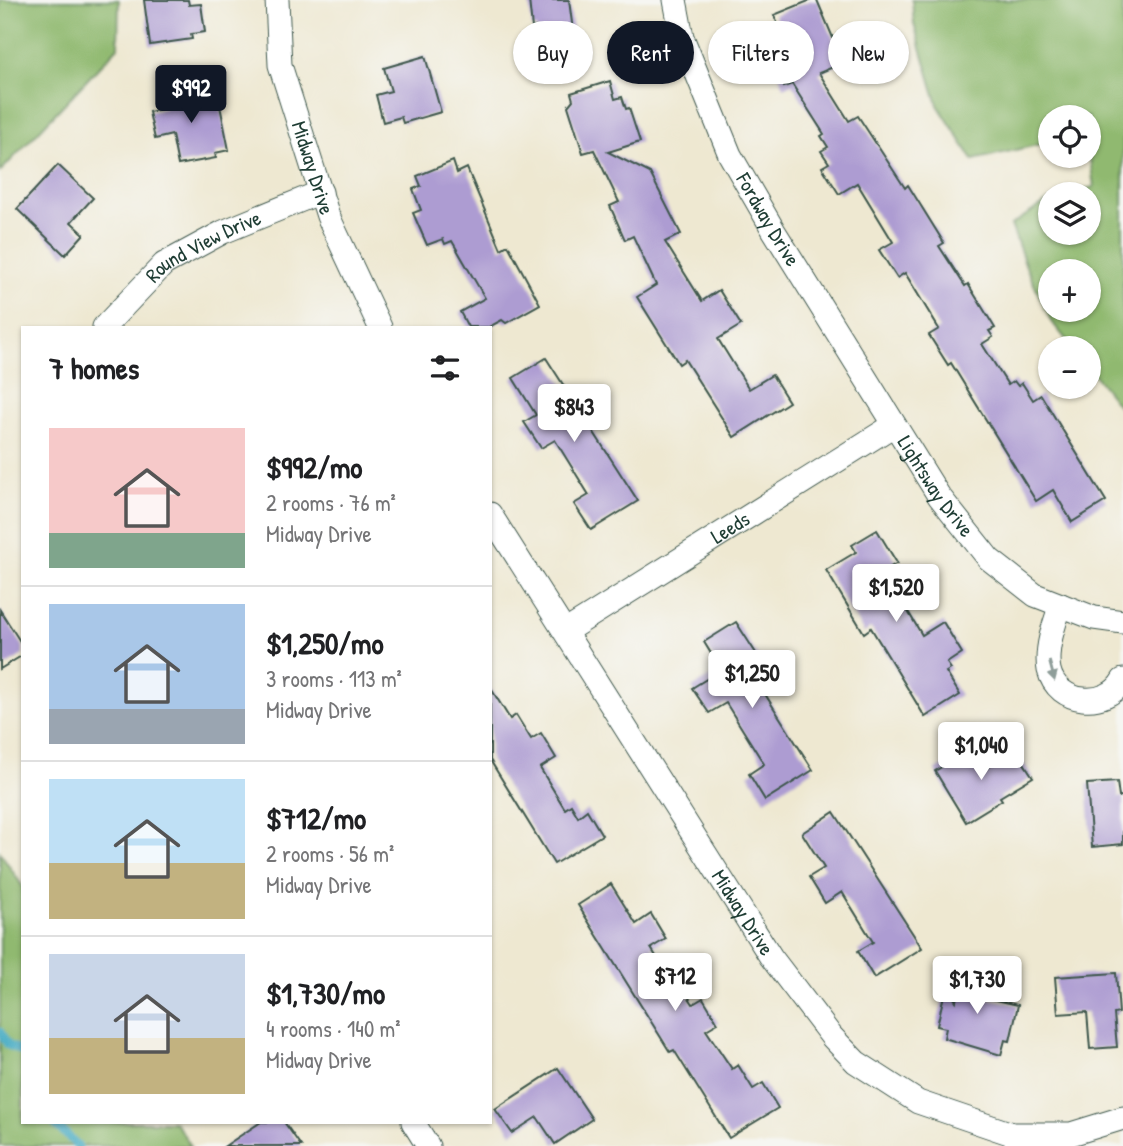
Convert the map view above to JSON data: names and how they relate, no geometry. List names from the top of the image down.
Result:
{
  "streets": {
    "street": [
      "Midway Drive",
      "Fordway Drive",
      "Round View Drive",
      "Lightsway Drive",
      "Leeds"
    ]
  },
  "crossings": [
    ["Midway Drive", "Round View Drive"],
    ["Midway Drive", "Leeds"],
    ["Fordway Drive", "Lightsway Drive"],
    ["Fordway Drive", "Leeds"],
    ["Lightsway Drive", "Leeds"]
  ],
  "page": {
    "chip": [
      "Buy",
      "Rent",
      "Filters",
      "New"
    ],
    "price": [
      "$992",
      "$843",
      "$1,520",
      "$1,250",
      "$1,040",
      "$712",
      "$1,730"
    ],
    "map_buttons": ["+", "−"],
    "heading": "7 homes",
    "list": [
      {
        "name": "$992/mo",
        "note": "2 rooms · 76 m² · Midway Drive"
      },
      {
        "name": "$1,250/mo",
        "note": "3 rooms · 113 m² · Midway Drive"
      },
      {
        "name": "$712/mo",
        "note": "2 rooms · 56 m² · Midway Drive"
      },
      {
        "name": "$1,730/mo",
        "note": "4 rooms · 140 m² · Midway Drive"
      }
    ]
  }
}
